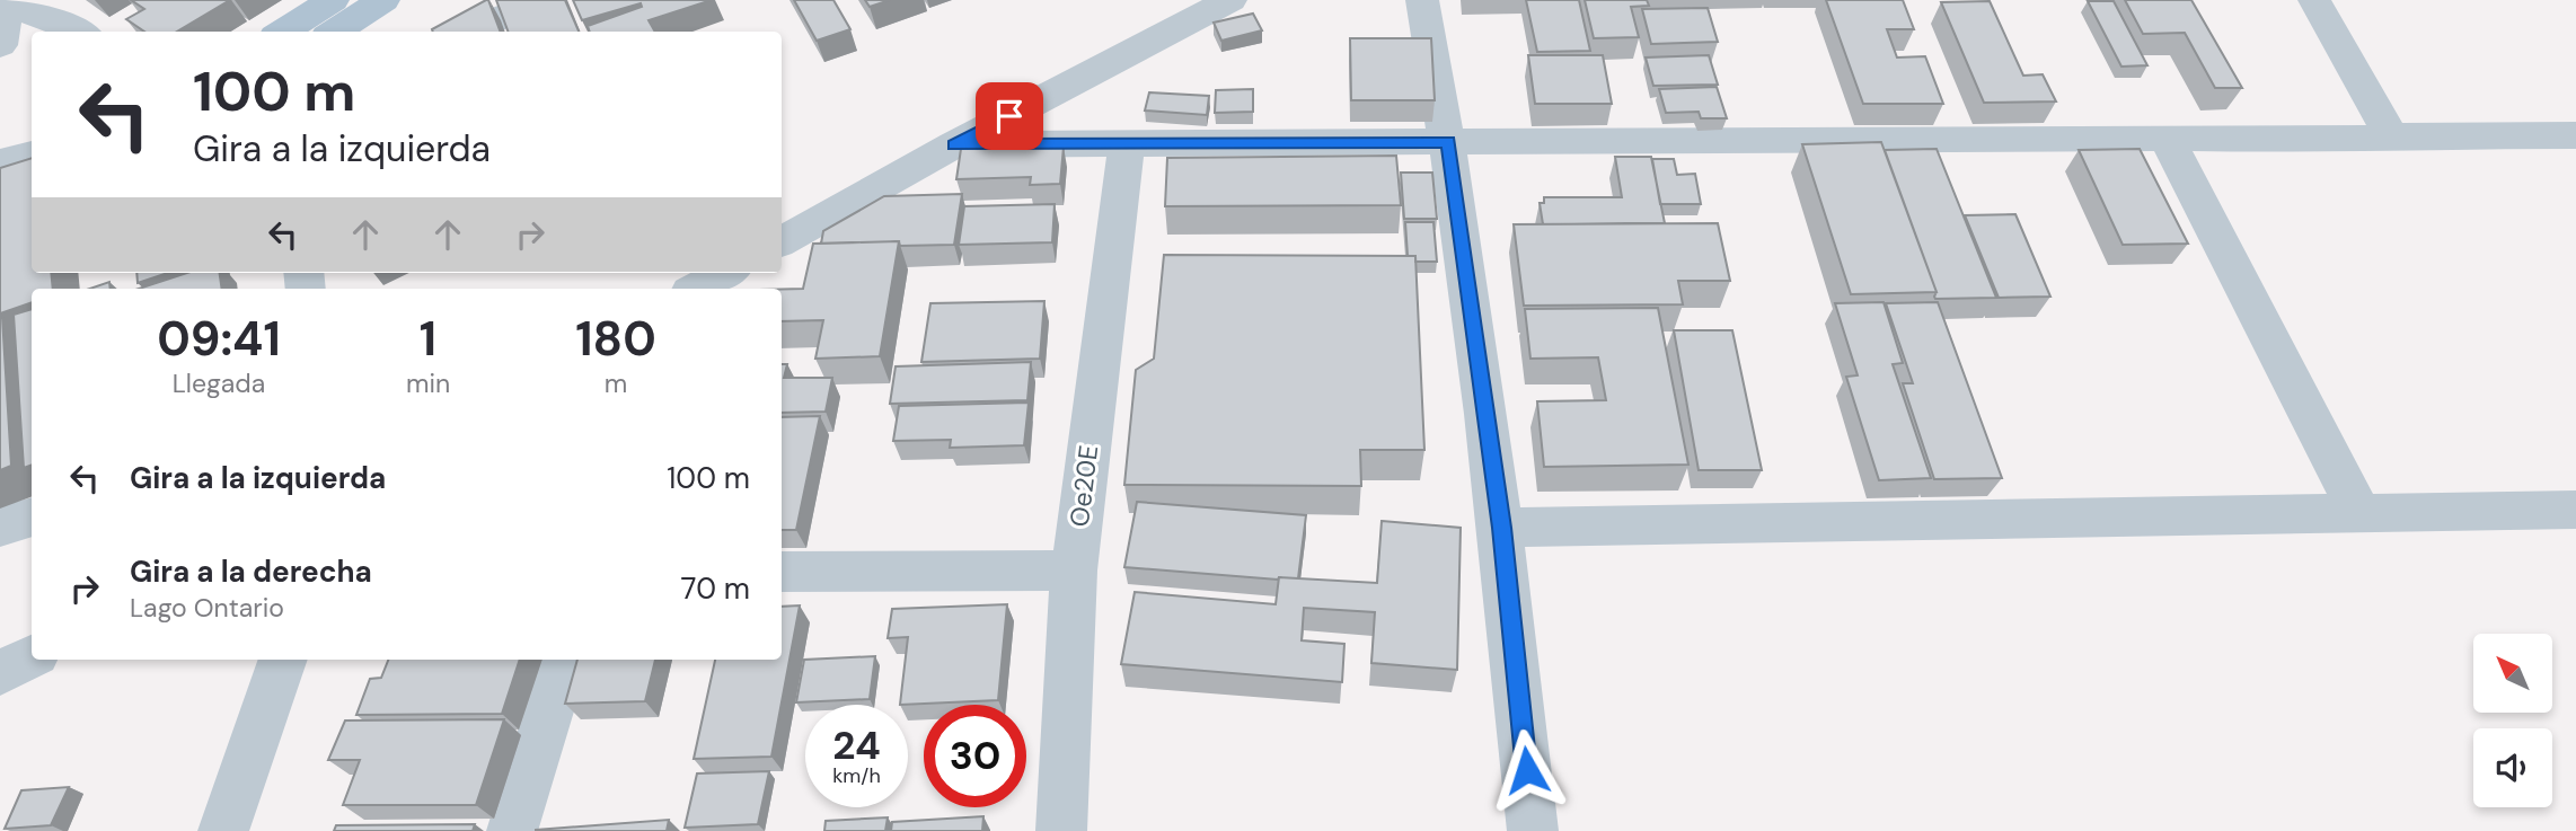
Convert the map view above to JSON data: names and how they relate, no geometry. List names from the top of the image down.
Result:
{
  "streets": {
    "street": ["Oe20E"]
  },
  "north": "top left",
  "page": {
    "turn": ["100 m", "Gira a la izquierda"],
    "eta": [
      "09:41",
      "Llegada",
      "1",
      "min",
      "180",
      "m"
    ],
    "list": [
      {
        "name": "Gira a la izquierda",
        "value": "100 m"
      },
      {
        "name": "Gira a la derecha",
        "note": "Lago Ontario",
        "value": "70 m"
      }
    ],
    "speed": "24 km/h",
    "limit": "30"
  }
}
